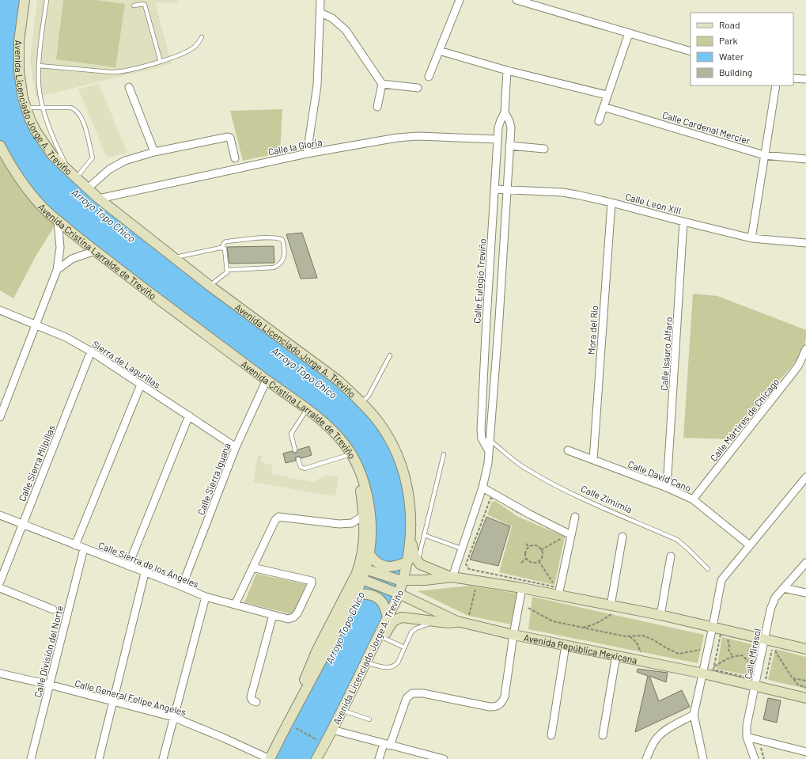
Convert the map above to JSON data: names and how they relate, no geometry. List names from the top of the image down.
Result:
{
  "streets": {
    "main road": ["Avenida Licenciado Jorge A. Treviño", "Avenida Cristina Larralde de Treviño", "Avenida República Mexicana"],
    "street": [
      "Calle Cardenal Mercier",
      "Calle la Gloria",
      "Calle León XIII",
      "Calle Eulogio Treviño",
      "Mora del Río",
      "Calle Isauro Alfaro",
      "Sierra de Lagurillas",
      "Calle Mártires de Chicago",
      "Calle Sierra Milpillas",
      "Calle David Cano",
      "Calle Sierra Iguana",
      "Calle Sierra de los Ángeles",
      "Calle División del Norte",
      "Calle Mirasol",
      "Calle General Felipe Ángeles"
    ],
    "lane": ["Calle Zimimia"]
  },
  "crossings": [
    ["Avenida Licenciado Jorge A. Treviño", "Calle la Gloria"],
    ["Avenida Licenciado Jorge A. Treviño", "Avenida República Mexicana"],
    ["Calle la Gloria", "Calle Eulogio Treviño"],
    ["Calle León XIII", "Calle Eulogio Treviño"],
    ["Calle León XIII", "Mora del Río"],
    ["Calle León XIII", "Calle Isauro Alfaro"],
    ["Avenida Cristina Larralde de Treviño", "Calle Sierra Iguana"],
    ["Avenida Cristina Larralde de Treviño", "Avenida República Mexicana"],
    ["Avenida Cristina Larralde de Treviño", "Calle General Felipe Ángeles"],
    ["Calle Eulogio Treviño", "Calle Zimimia"],
    ["Mora del Río", "Calle David Cano"],
    ["Calle Isauro Alfaro", "Calle David Cano"],
    ["Sierra de Lagurillas", "Calle Sierra Milpillas"],
    ["Sierra de Lagurillas", "Calle Sierra Iguana"],
    ["Calle Mártires de Chicago", "Calle David Cano"],
    ["Calle Sierra Milpillas", "Calle Sierra de los Ángeles"],
    ["Calle Sierra Iguana", "Calle Sierra de los Ángeles"],
    ["Calle Sierra de los Ángeles", "Calle División del Norte"],
    ["Avenida República Mexicana", "Calle Mirasol"],
    ["Calle División del Norte", "Calle General Felipe Ángeles"]
  ],
  "water": ["Arroyo Topo Chico"],
  "legend": [
    "Road",
    "Park",
    "Water",
    "Building"
  ]
}
